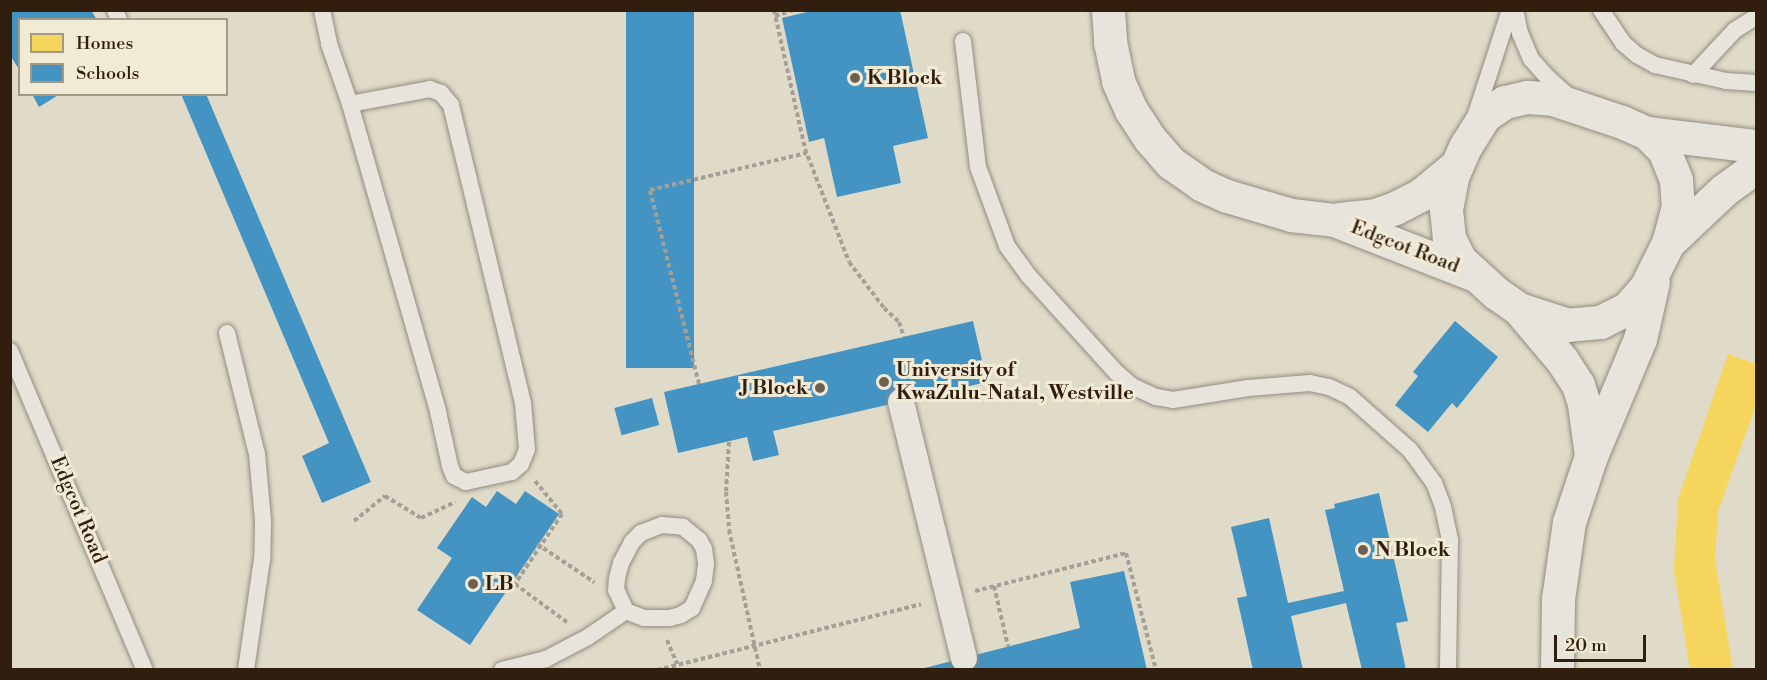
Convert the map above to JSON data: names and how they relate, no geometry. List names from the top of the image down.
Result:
{
  "streets": {
    "street": ["Edgcot Road"]
  },
  "places": [
    "K Block",
    "University of KwaZulu-Natal, Westville",
    "J Block",
    "N Block",
    "LB"
  ],
  "legend": ["Homes", "Schools"],
  "scale_bar": "20 m"
}
